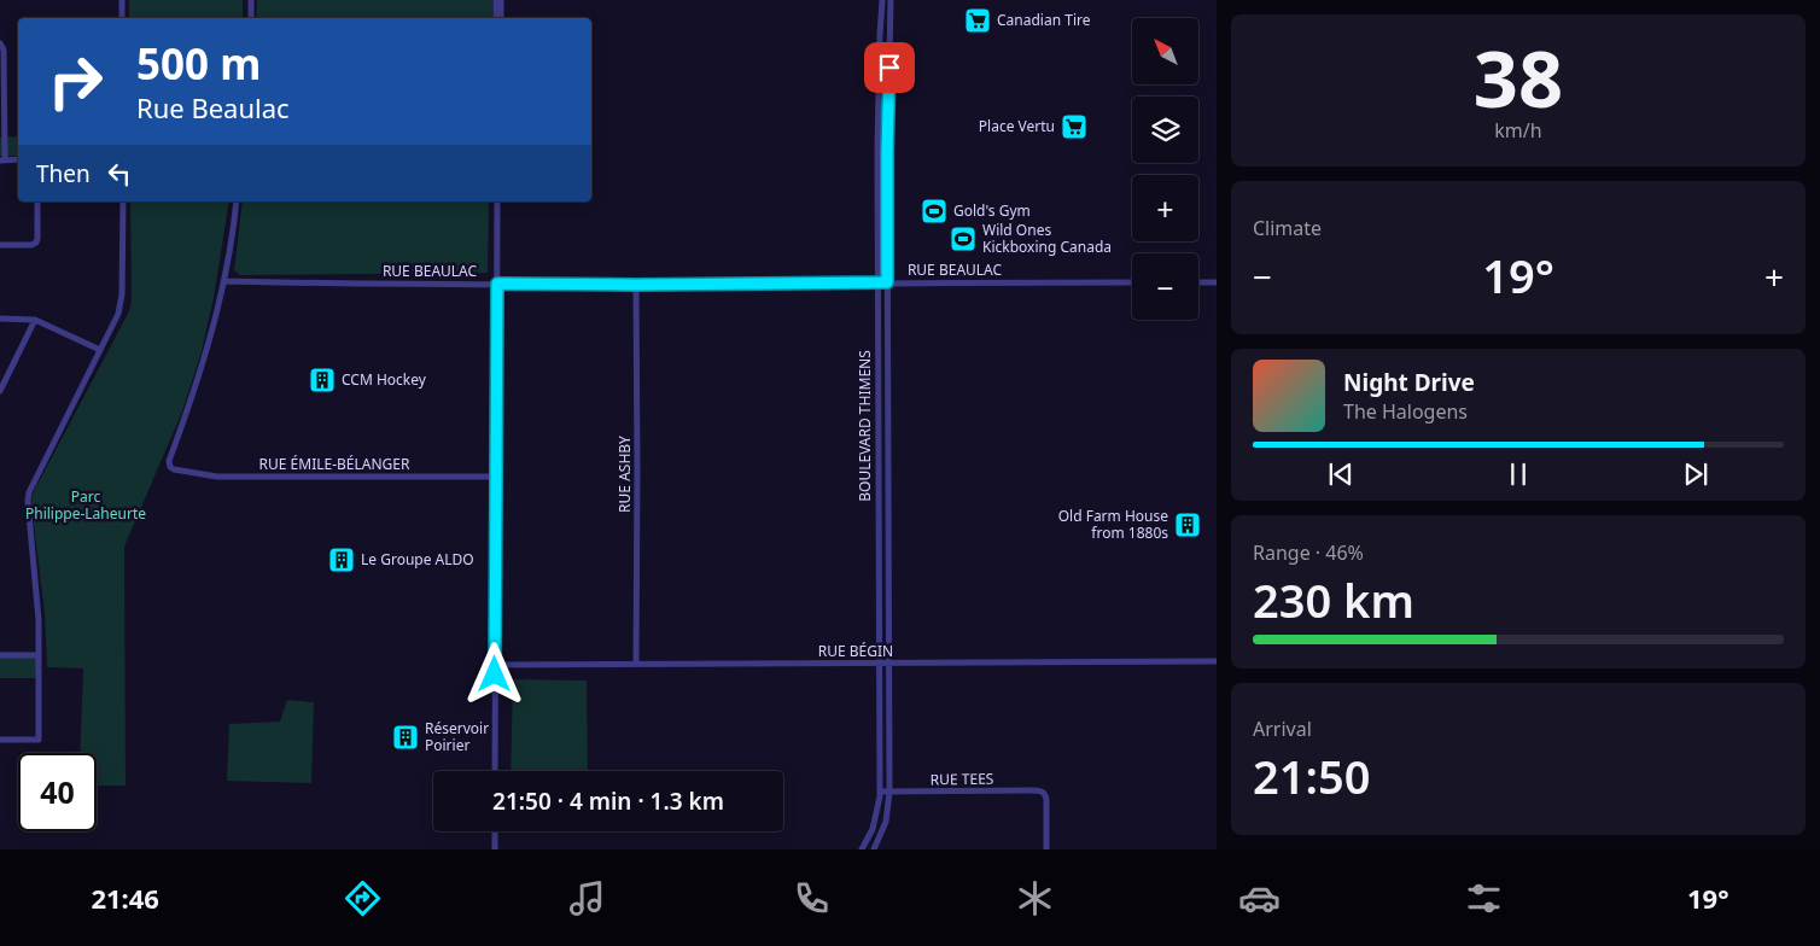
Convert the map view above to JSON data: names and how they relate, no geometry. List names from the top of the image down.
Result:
{
  "streets": {
    "street": [
      "RUE BEAULAC",
      "BOULEVARD THIMENS",
      "RUE ÉMILE-BÉLANGER",
      "RUE ASHBY",
      "RUE BÉGIN",
      "RUE TEES"
    ]
  },
  "crossings": [
    ["RUE BEAULAC", "BOULEVARD THIMENS"],
    ["RUE BEAULAC", "RUE ÉMILE-BÉLANGER"],
    ["RUE BEAULAC", "RUE ASHBY"],
    ["BOULEVARD THIMENS", "RUE BÉGIN"],
    ["BOULEVARD THIMENS", "RUE TEES"],
    ["RUE ASHBY", "RUE BÉGIN"]
  ],
  "parks": ["Parc Philippe-Laheurte"],
  "places": {
    "supermarket": ["Canadian Tire", "Place Vertu"],
    "sports": ["Gold's Gym", "Wild Ones Kickboxing Canada"],
    "building": [
      "CCM Hockey",
      "Old Farm House from 1880s",
      "Le Groupe ALDO",
      "Réservoir Poirier"
    ]
  },
  "north": "top left",
  "page": {
    "tile": [
      ["38", "km/h"],
      "Climate",
      ["Range · 46%", "230 km"],
      ["Arrival", "21:50"]
    ],
    "map_buttons": ["+", "−"],
    "turn": ["500 m", "Rue Beaulac"],
    "then": "Then",
    "heat": ["−", "19°", "+"],
    "song": ["Night Drive", "The Halogens"],
    "limit": "40",
    "trip": "21:50 · 4 min · 1.3 km",
    "tabs": ["21:46", "19°"]
  }
}
